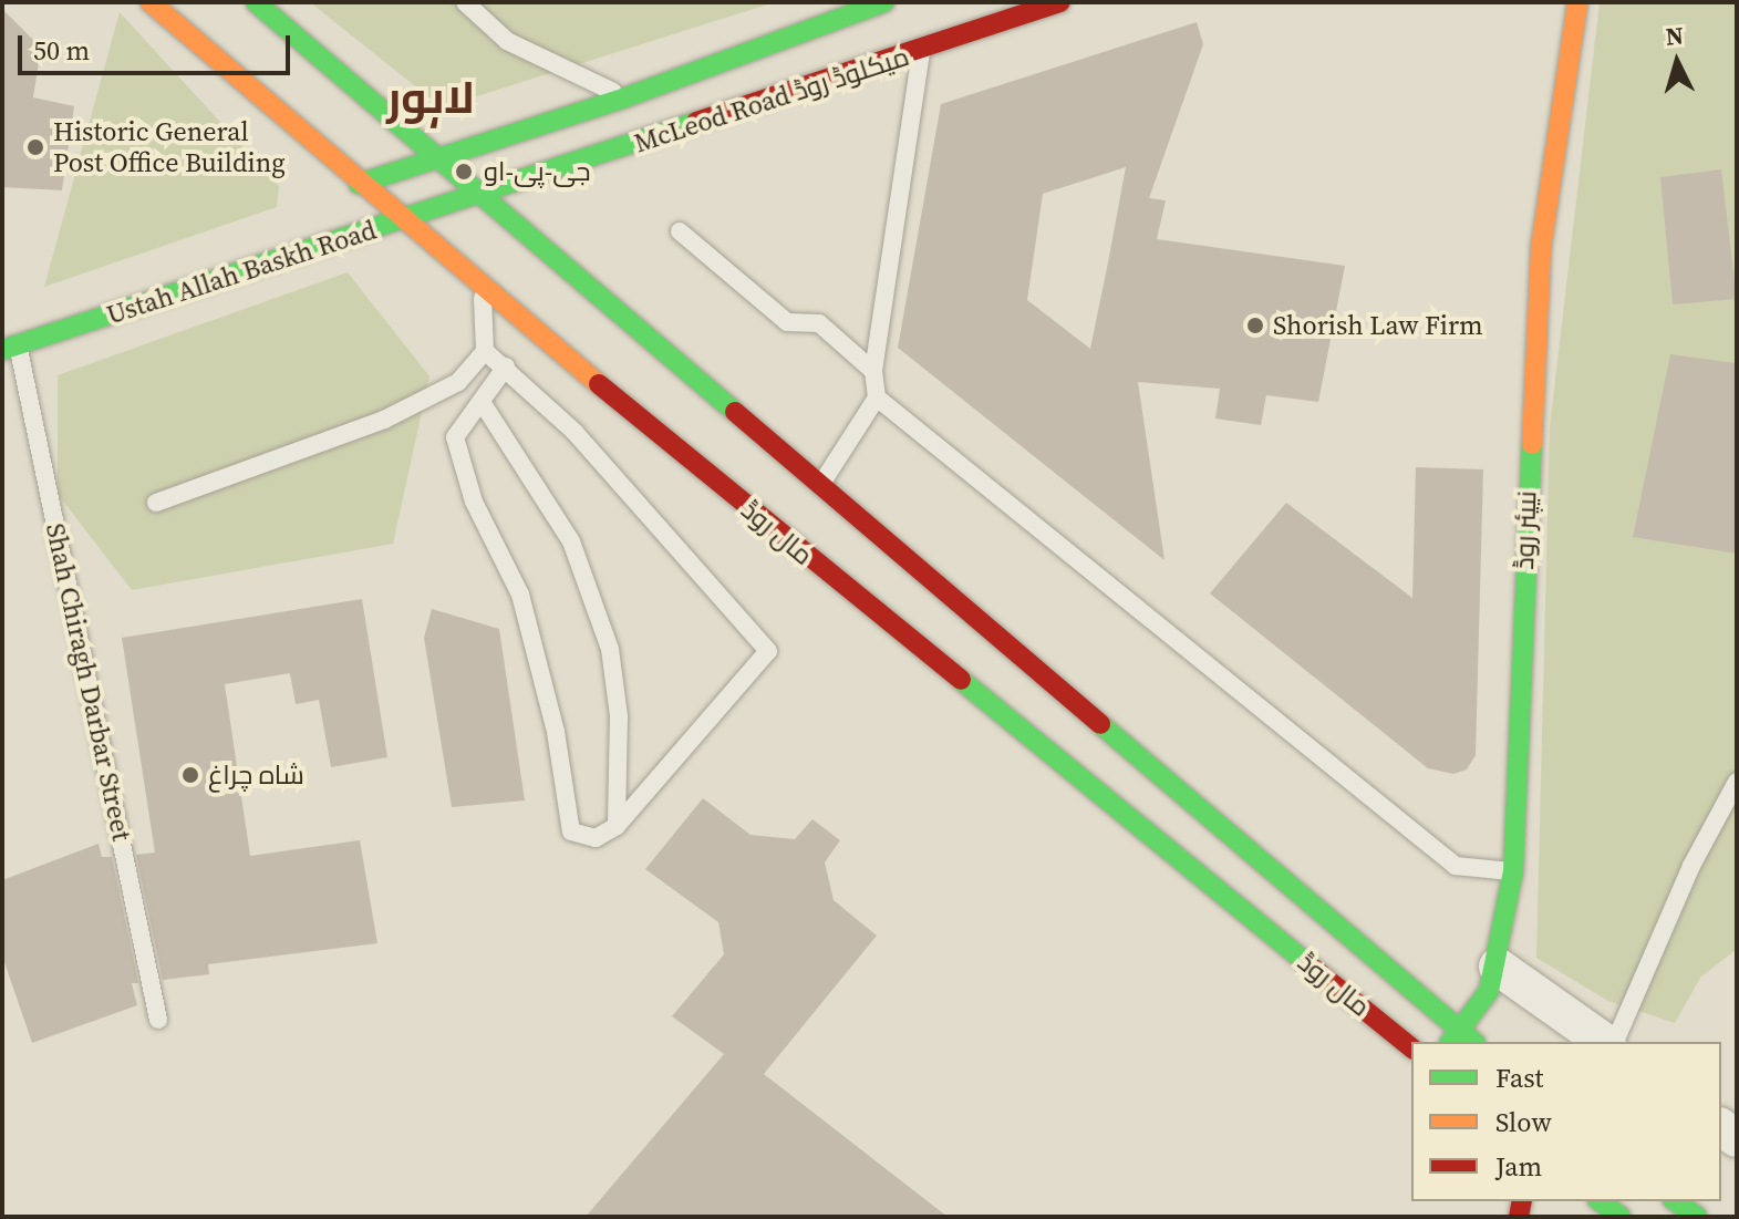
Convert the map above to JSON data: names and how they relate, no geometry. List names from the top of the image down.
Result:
{
  "streets": {
    "main road": [
      "McLeod Road میکلوڈ روڈ",
      "Ustah Allah Baskh Road",
      "نیپئر روڈ",
      "مال روڈ"
    ],
    "lane": ["Shah Chiragh Darbar Street"]
  },
  "crossings": [
    ["McLeod Road میکلوڈ روڈ", "Ustah Allah Baskh Road"],
    ["McLeod Road میکلوڈ روڈ", "مال روڈ"],
    ["Ustah Allah Baskh Road", "مال روڈ"],
    ["Ustah Allah Baskh Road", "Shah Chiragh Darbar Street"],
    ["نیپئر روڈ", "مال روڈ"]
  ],
  "districts": ["لاہور"],
  "places": [
    "Historic General Post Office Building",
    "جی-پی-او",
    "Shorish Law Firm",
    "شاہ چراغ"
  ],
  "legend": ["Fast", "Slow", "Jam"],
  "scale_bar": "50 m",
  "north": "top"
}
